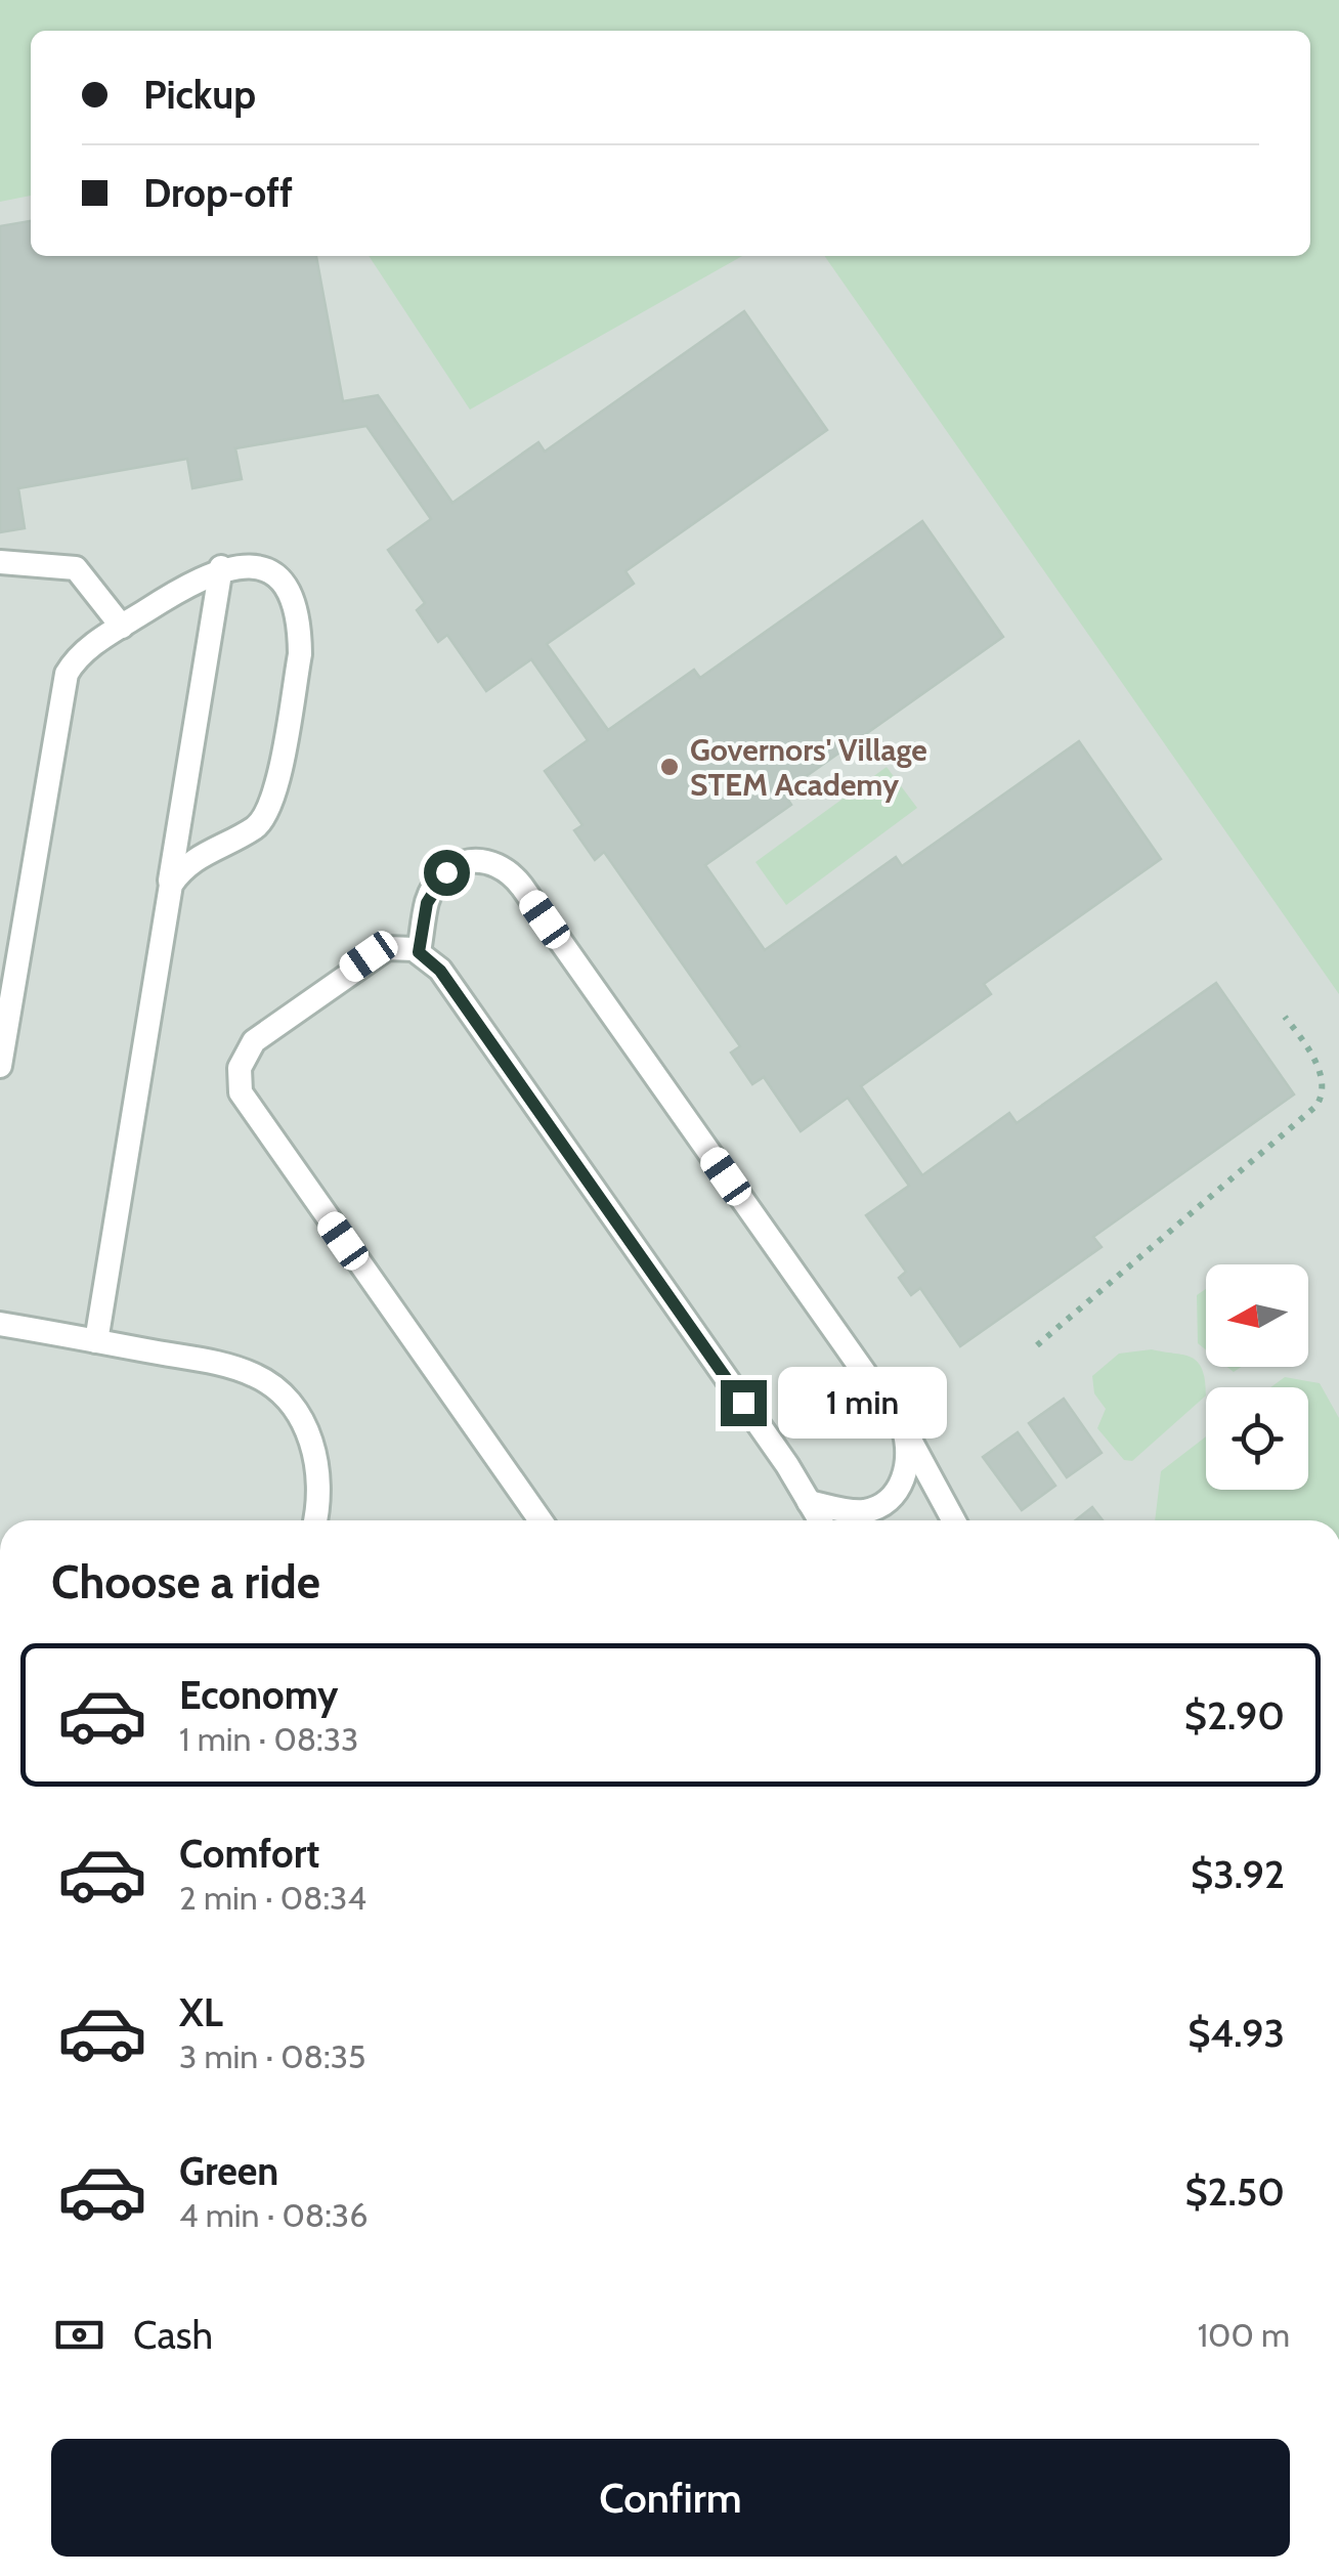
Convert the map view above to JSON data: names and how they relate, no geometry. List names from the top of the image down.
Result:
{
  "places": ["Governors' Village STEM Academy"],
  "north": "left",
  "page": {
    "banner": ["Pickup", "Drop-off"],
    "bubble": "1 min",
    "heading": "Choose a ride",
    "list": [
      {
        "name": "Economy",
        "note": "1 min · 08:33",
        "value": "$2.90"
      },
      {
        "name": "Comfort",
        "note": "2 min · 08:34",
        "value": "$3.92"
      },
      {
        "name": "XL",
        "note": "3 min · 08:35",
        "value": "$4.93"
      },
      {
        "name": "Green",
        "note": "4 min · 08:36",
        "value": "$2.50"
      }
    ],
    "pay": ["Cash", "100 m"],
    "buttons": "Confirm"
  }
}
